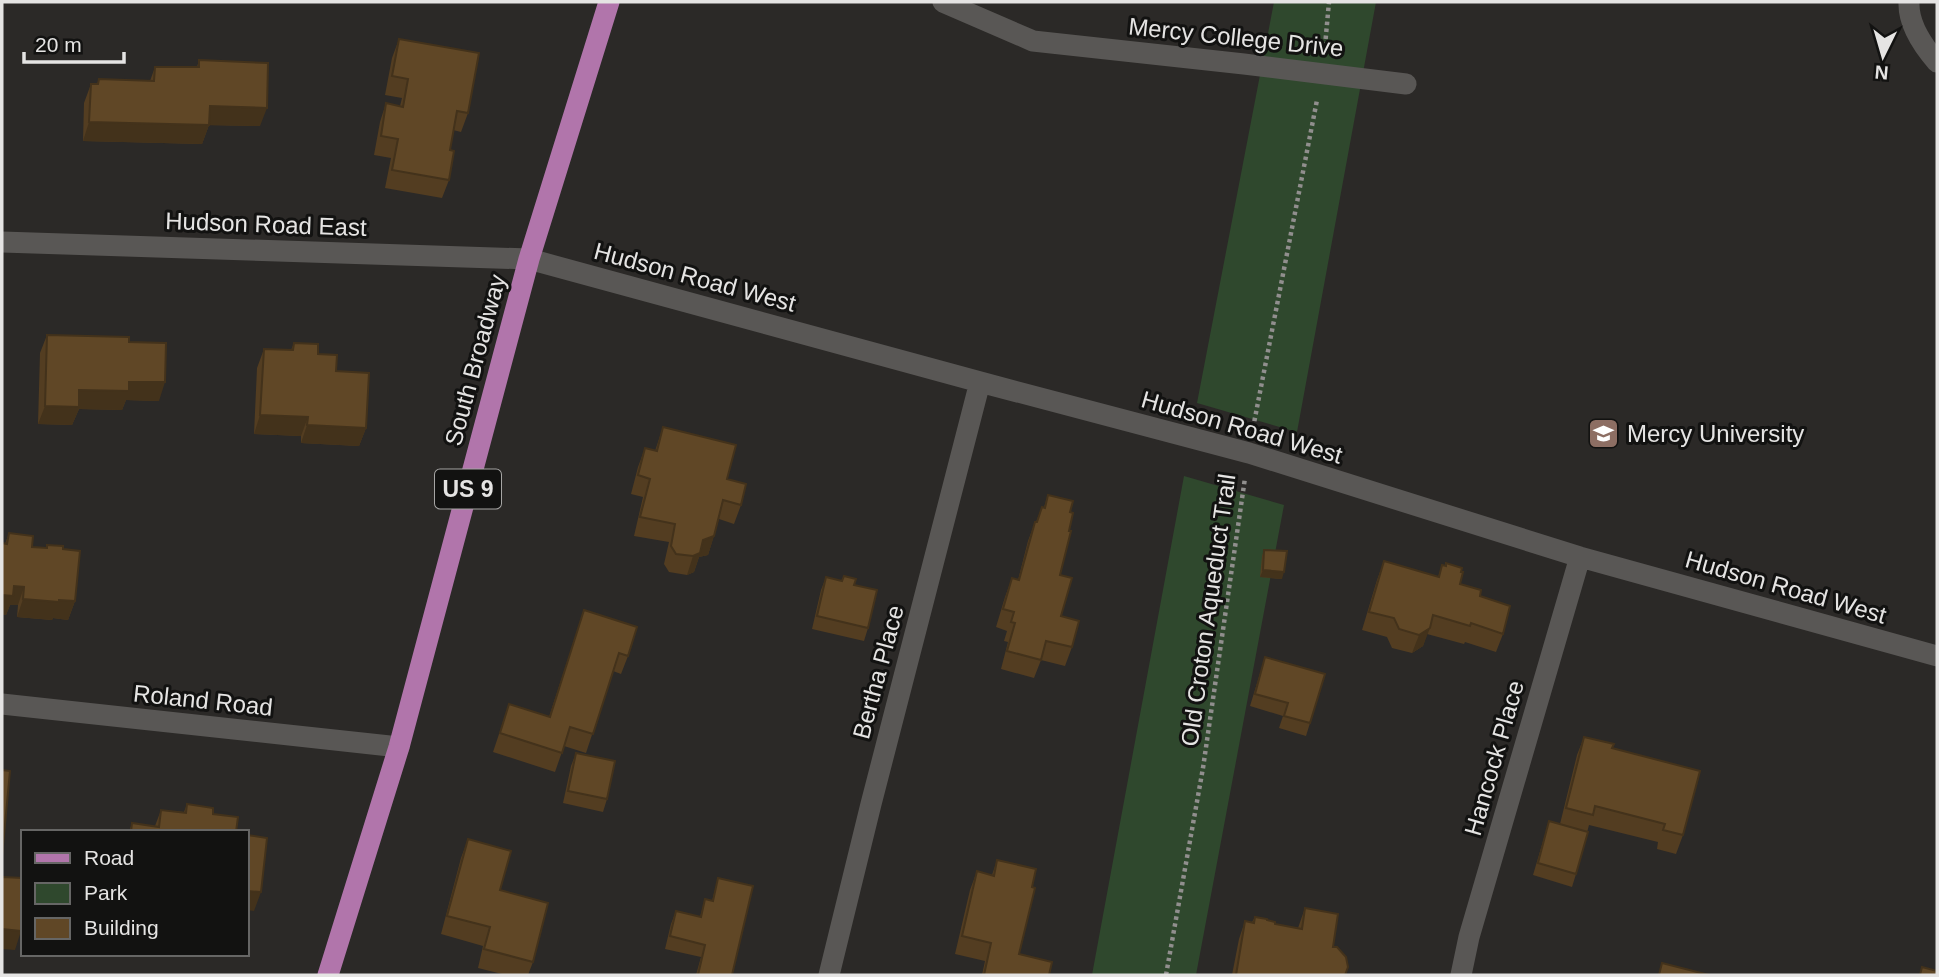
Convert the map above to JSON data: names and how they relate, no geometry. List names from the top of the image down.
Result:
{
  "streets": {
    "main road": ["South Broadway", "US 9"],
    "street": [
      "Mercy College Drive",
      "Hudson Road East",
      "Hudson Road West",
      "Bertha Place",
      "Roland Road",
      "Hancock Place"
    ],
    "path": ["Old Croton Aqueduct Trail"]
  },
  "crossings": [
    ["Mercy College Drive", "Old Croton Aqueduct Trail"],
    ["Hudson Road East", "Hudson Road West"],
    ["Hudson Road East", "South Broadway"],
    ["Hudson Road West", "South Broadway"],
    ["Hudson Road West", "Old Croton Aqueduct Trail"],
    ["Hudson Road West", "Bertha Place"],
    ["Hudson Road West", "Hancock Place"],
    ["South Broadway", "Roland Road"]
  ],
  "places": {
    "school or university": ["Mercy University"]
  },
  "legend": ["Road", "Park", "Building"],
  "scale_bar": "20 m",
  "north": "bottom"
}
